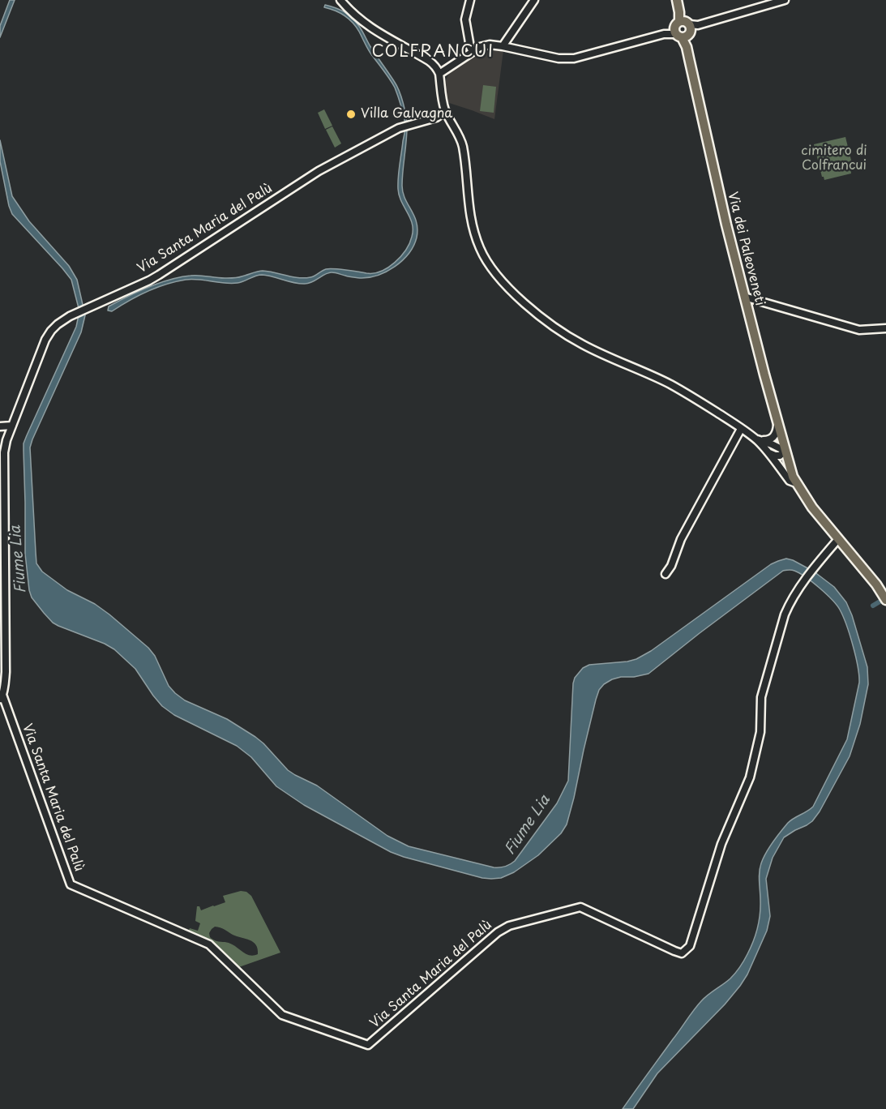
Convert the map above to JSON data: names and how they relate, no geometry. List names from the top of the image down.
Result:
{
  "streets": {
    "main road": ["Via dei Paleoveneti"],
    "street": ["Via Santa Maria del Palù"]
  },
  "crossings": [
    ["Via Santa Maria del Palù", "Via dei Paleoveneti"]
  ],
  "districts": ["COLFRANCUI"],
  "water": ["Fiume Lia"],
  "parks": ["cimitero di Colfrancui"],
  "places": ["Villa Galvagna"]
}
